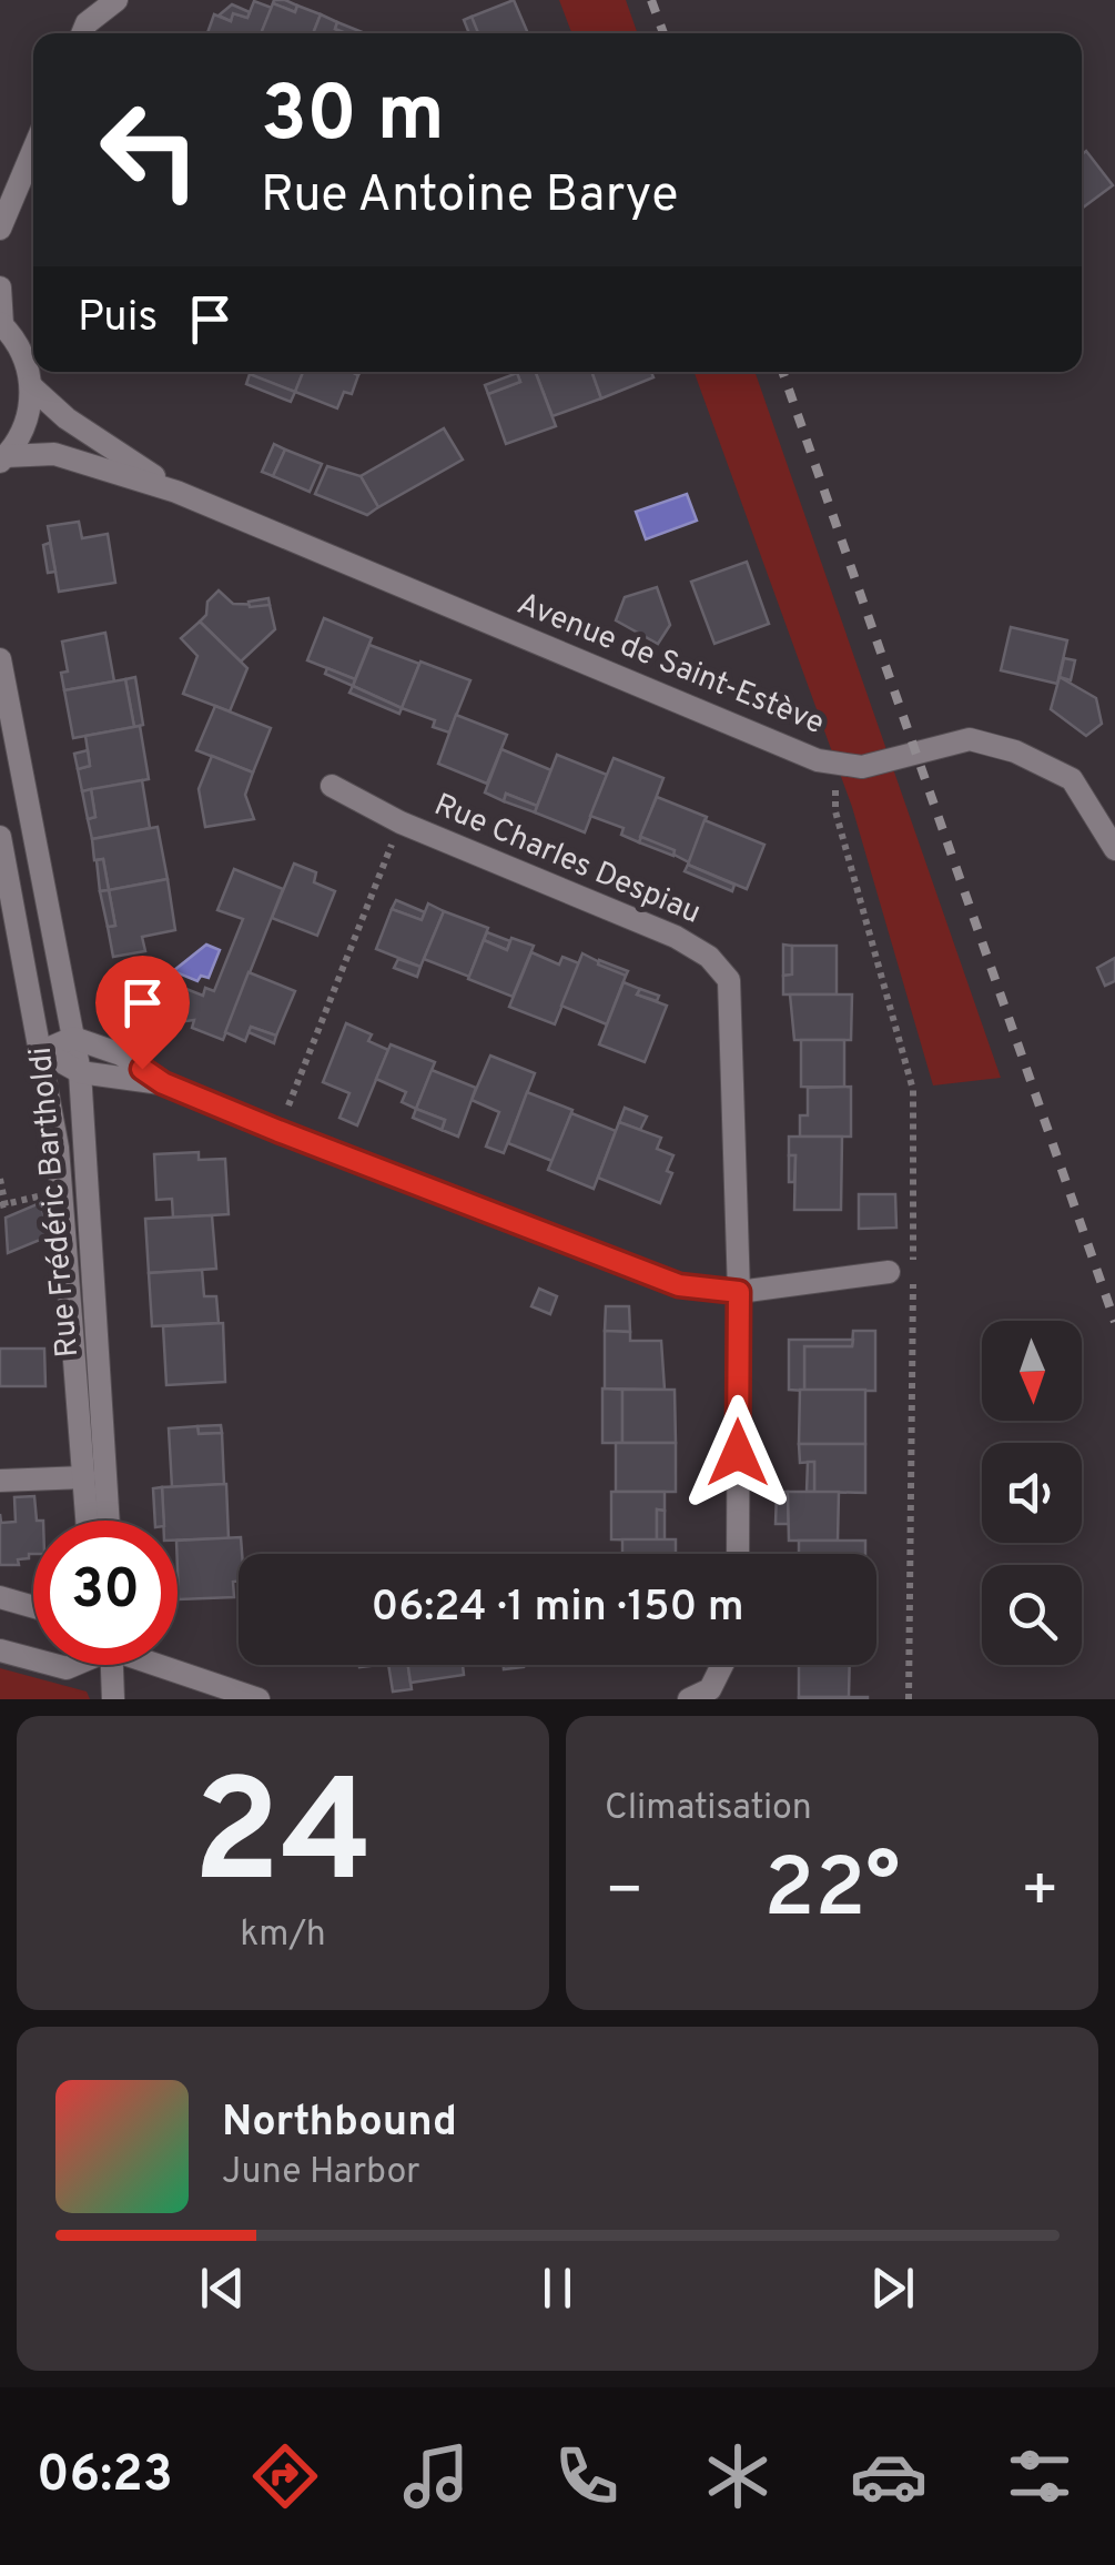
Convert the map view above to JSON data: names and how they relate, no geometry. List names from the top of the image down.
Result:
{
  "streets": {
    "street": ["Avenue de Saint-Estève", "Rue Charles Despiau", "Rue Frédéric Bartholdi"]
  },
  "north": "bottom",
  "page": {
    "turn": ["30 m", "Rue Antoine Barye"],
    "then": "Puis",
    "limit": "30",
    "trip": "06:24 · 1 min · 150 m",
    "tile": [
      ["24", "km/h"],
      "Climatisation"
    ],
    "heat": ["−", "22°", "+"],
    "song": ["Northbound", "June Harbor"],
    "tabs": "06:23"
  }
}
